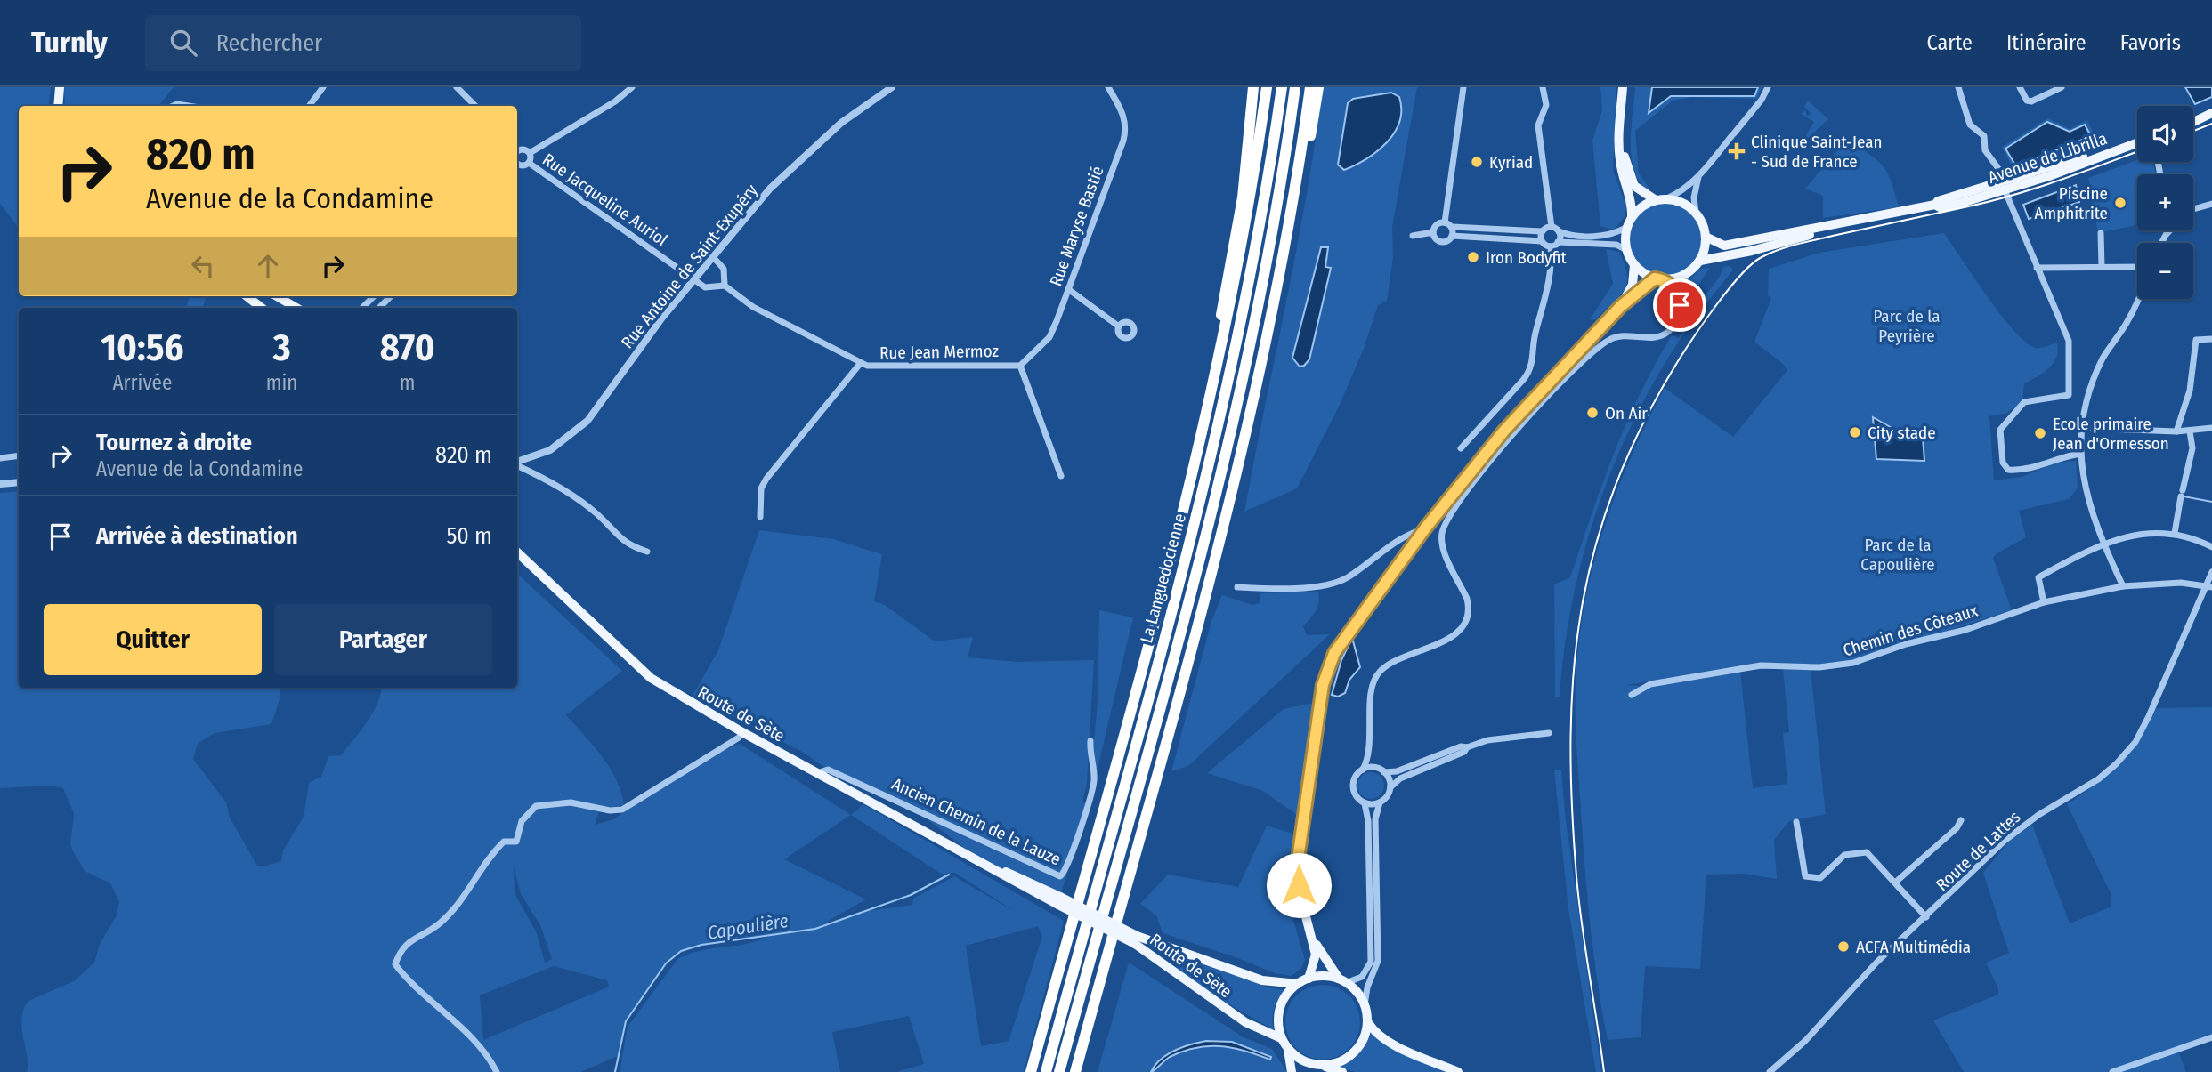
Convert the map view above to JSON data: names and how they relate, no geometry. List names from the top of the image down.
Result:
{
  "streets": {
    "highway": ["La Languedocienne"],
    "main road": ["Avenue de Librilla", "Route de Sète"],
    "street": [
      "Rue Jacqueline Auriol",
      "Rue Maryse Bastié",
      "Rue Antoine de Saint-Exupéry",
      "Rue Jean Mermoz",
      "Chemin des Côteaux",
      "Ancien Chemin de la Lauze",
      "Route de Lattes"
    ]
  },
  "crossings": [
    ["Rue Jacqueline Auriol", "Rue Antoine de Saint-Exupéry"],
    ["Rue Jacqueline Auriol", "Rue Jean Mermoz"],
    ["Rue Maryse Bastié", "Rue Jean Mermoz"],
    ["Rue Antoine de Saint-Exupéry", "Rue Jean Mermoz"],
    ["Chemin des Côteaux", "Route de Lattes"],
    ["Route de Sète", "Ancien Chemin de la Lauze"]
  ],
  "water": ["Capoulière"],
  "parks": ["Parc de la Peyrière", "Parc de la Capoulière"],
  "places": {
    "health": ["Clinique Saint-Jean - Sud de France"],
    "other": [
      "Kyriad",
      "Piscine Amphitrite",
      "Iron Bodyfit",
      "On Air",
      "City stade",
      "Ecole primaire Jean d'Ormesson",
      "ACFA Multimédia"
    ]
  },
  "page": {
    "header": "Turnly",
    "search": "Rechercher",
    "nav": ["Carte", "Itinéraire", "Favoris"],
    "map_buttons": ["+", "−"],
    "turn": ["820 m", "Avenue de la Condamine"],
    "eta": [
      "10:56",
      "Arrivée",
      "3",
      "min",
      "870",
      "m"
    ],
    "list": [
      {
        "name": "Tournez à droite",
        "note": "Avenue de la Condamine",
        "value": "820 m"
      },
      {
        "name": "Arrivée à destination",
        "value": "50 m"
      }
    ],
    "buttons": ["Quitter", "Partager"]
  }
}
